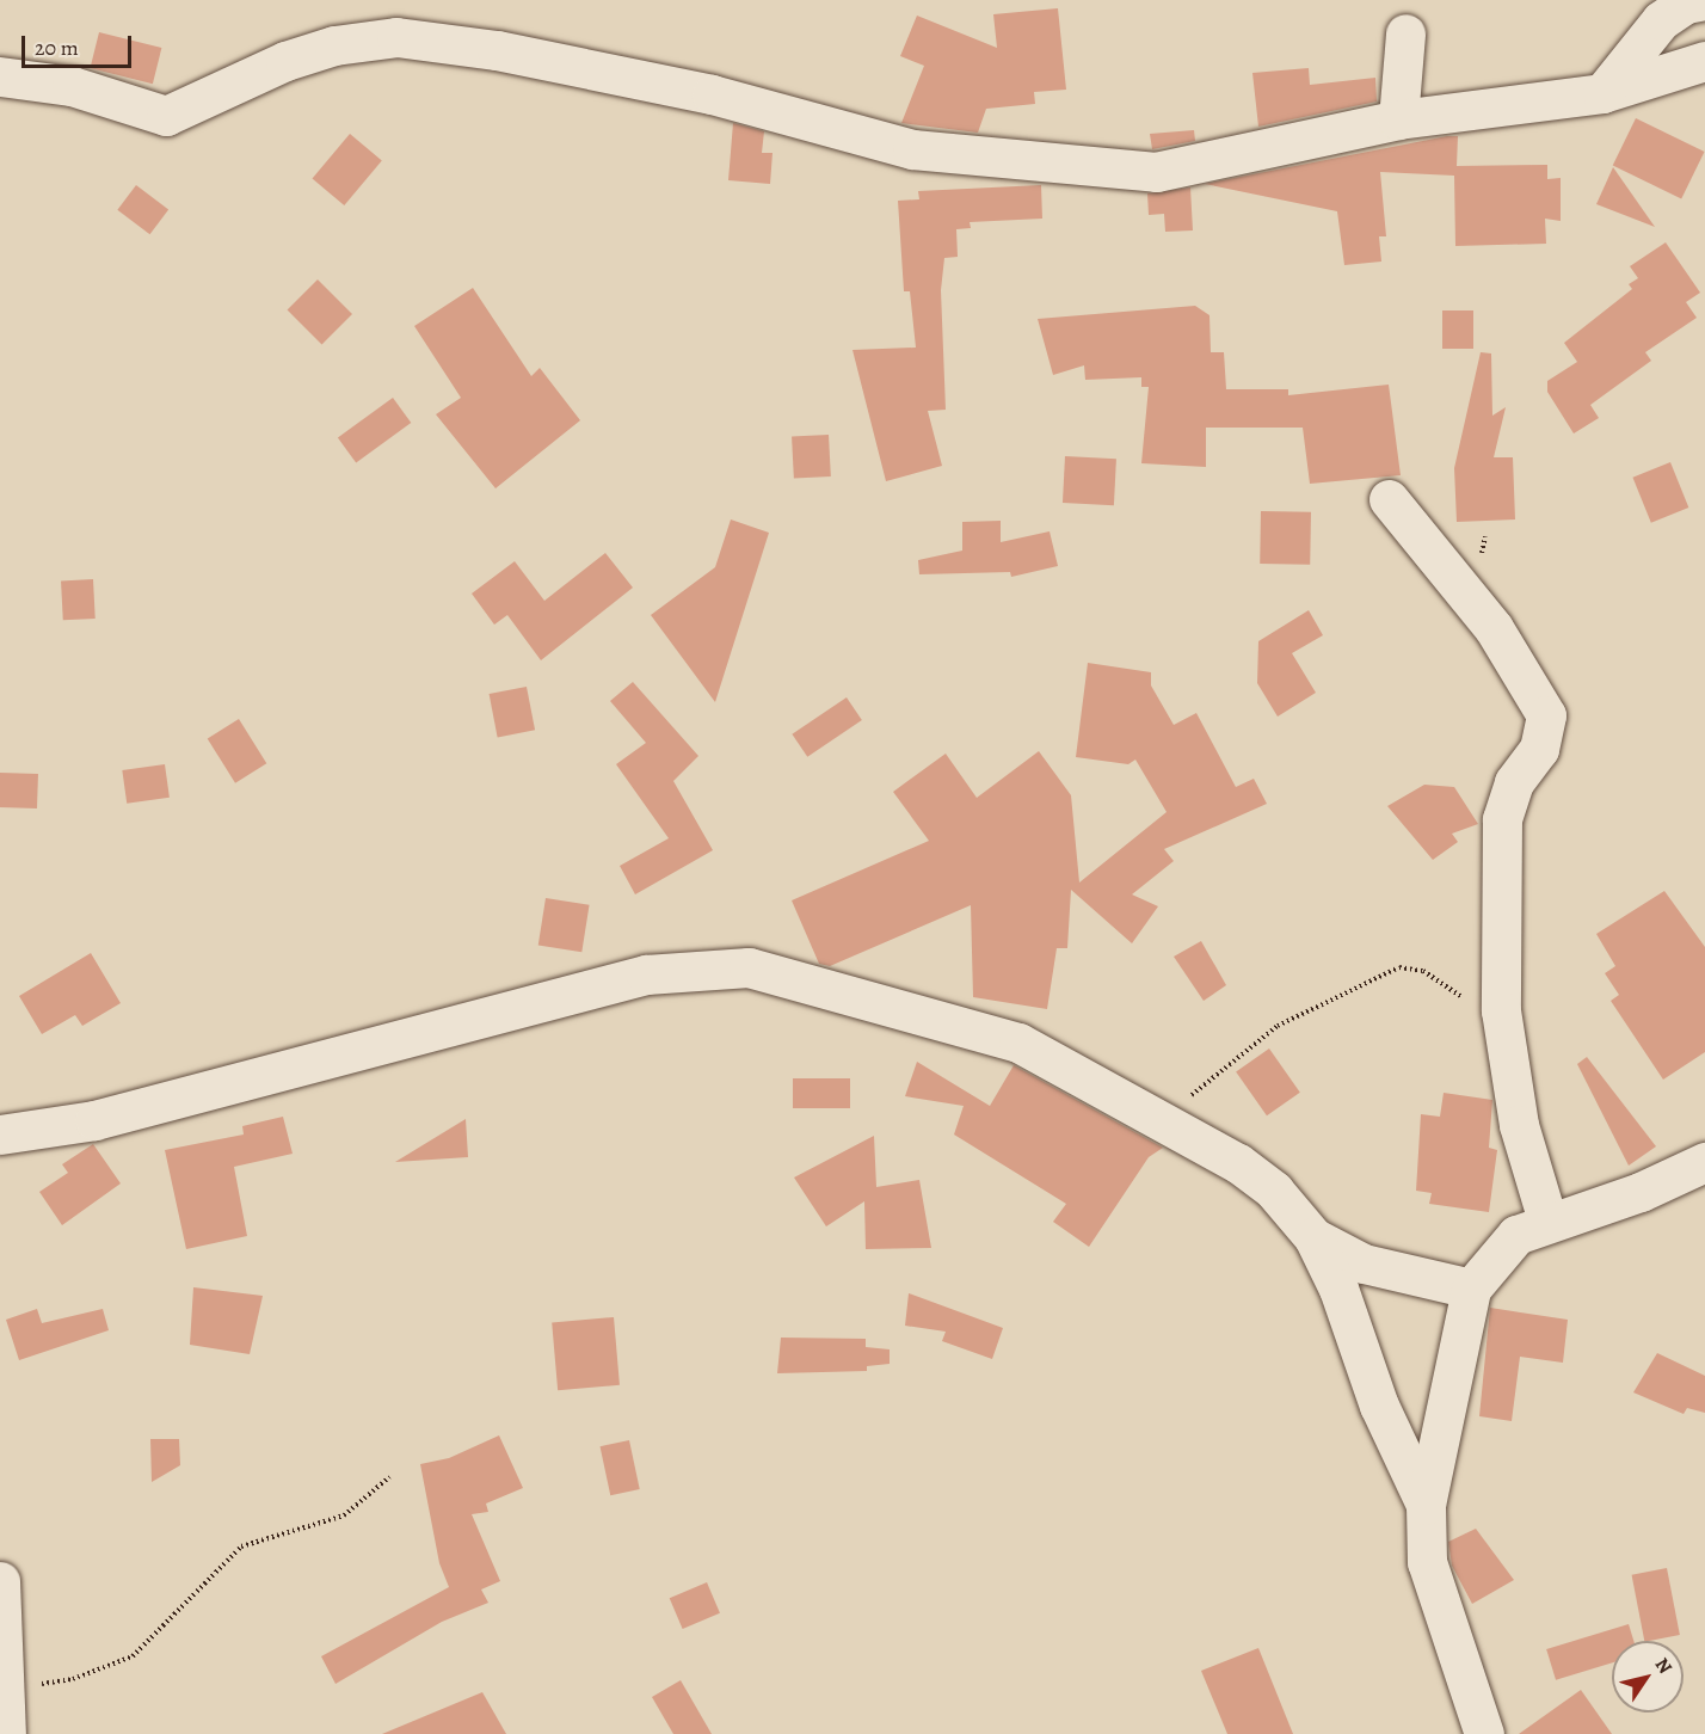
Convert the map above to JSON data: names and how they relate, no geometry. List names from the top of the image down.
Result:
{
  "scale_bar": "20 m",
  "north": "top right"
}
